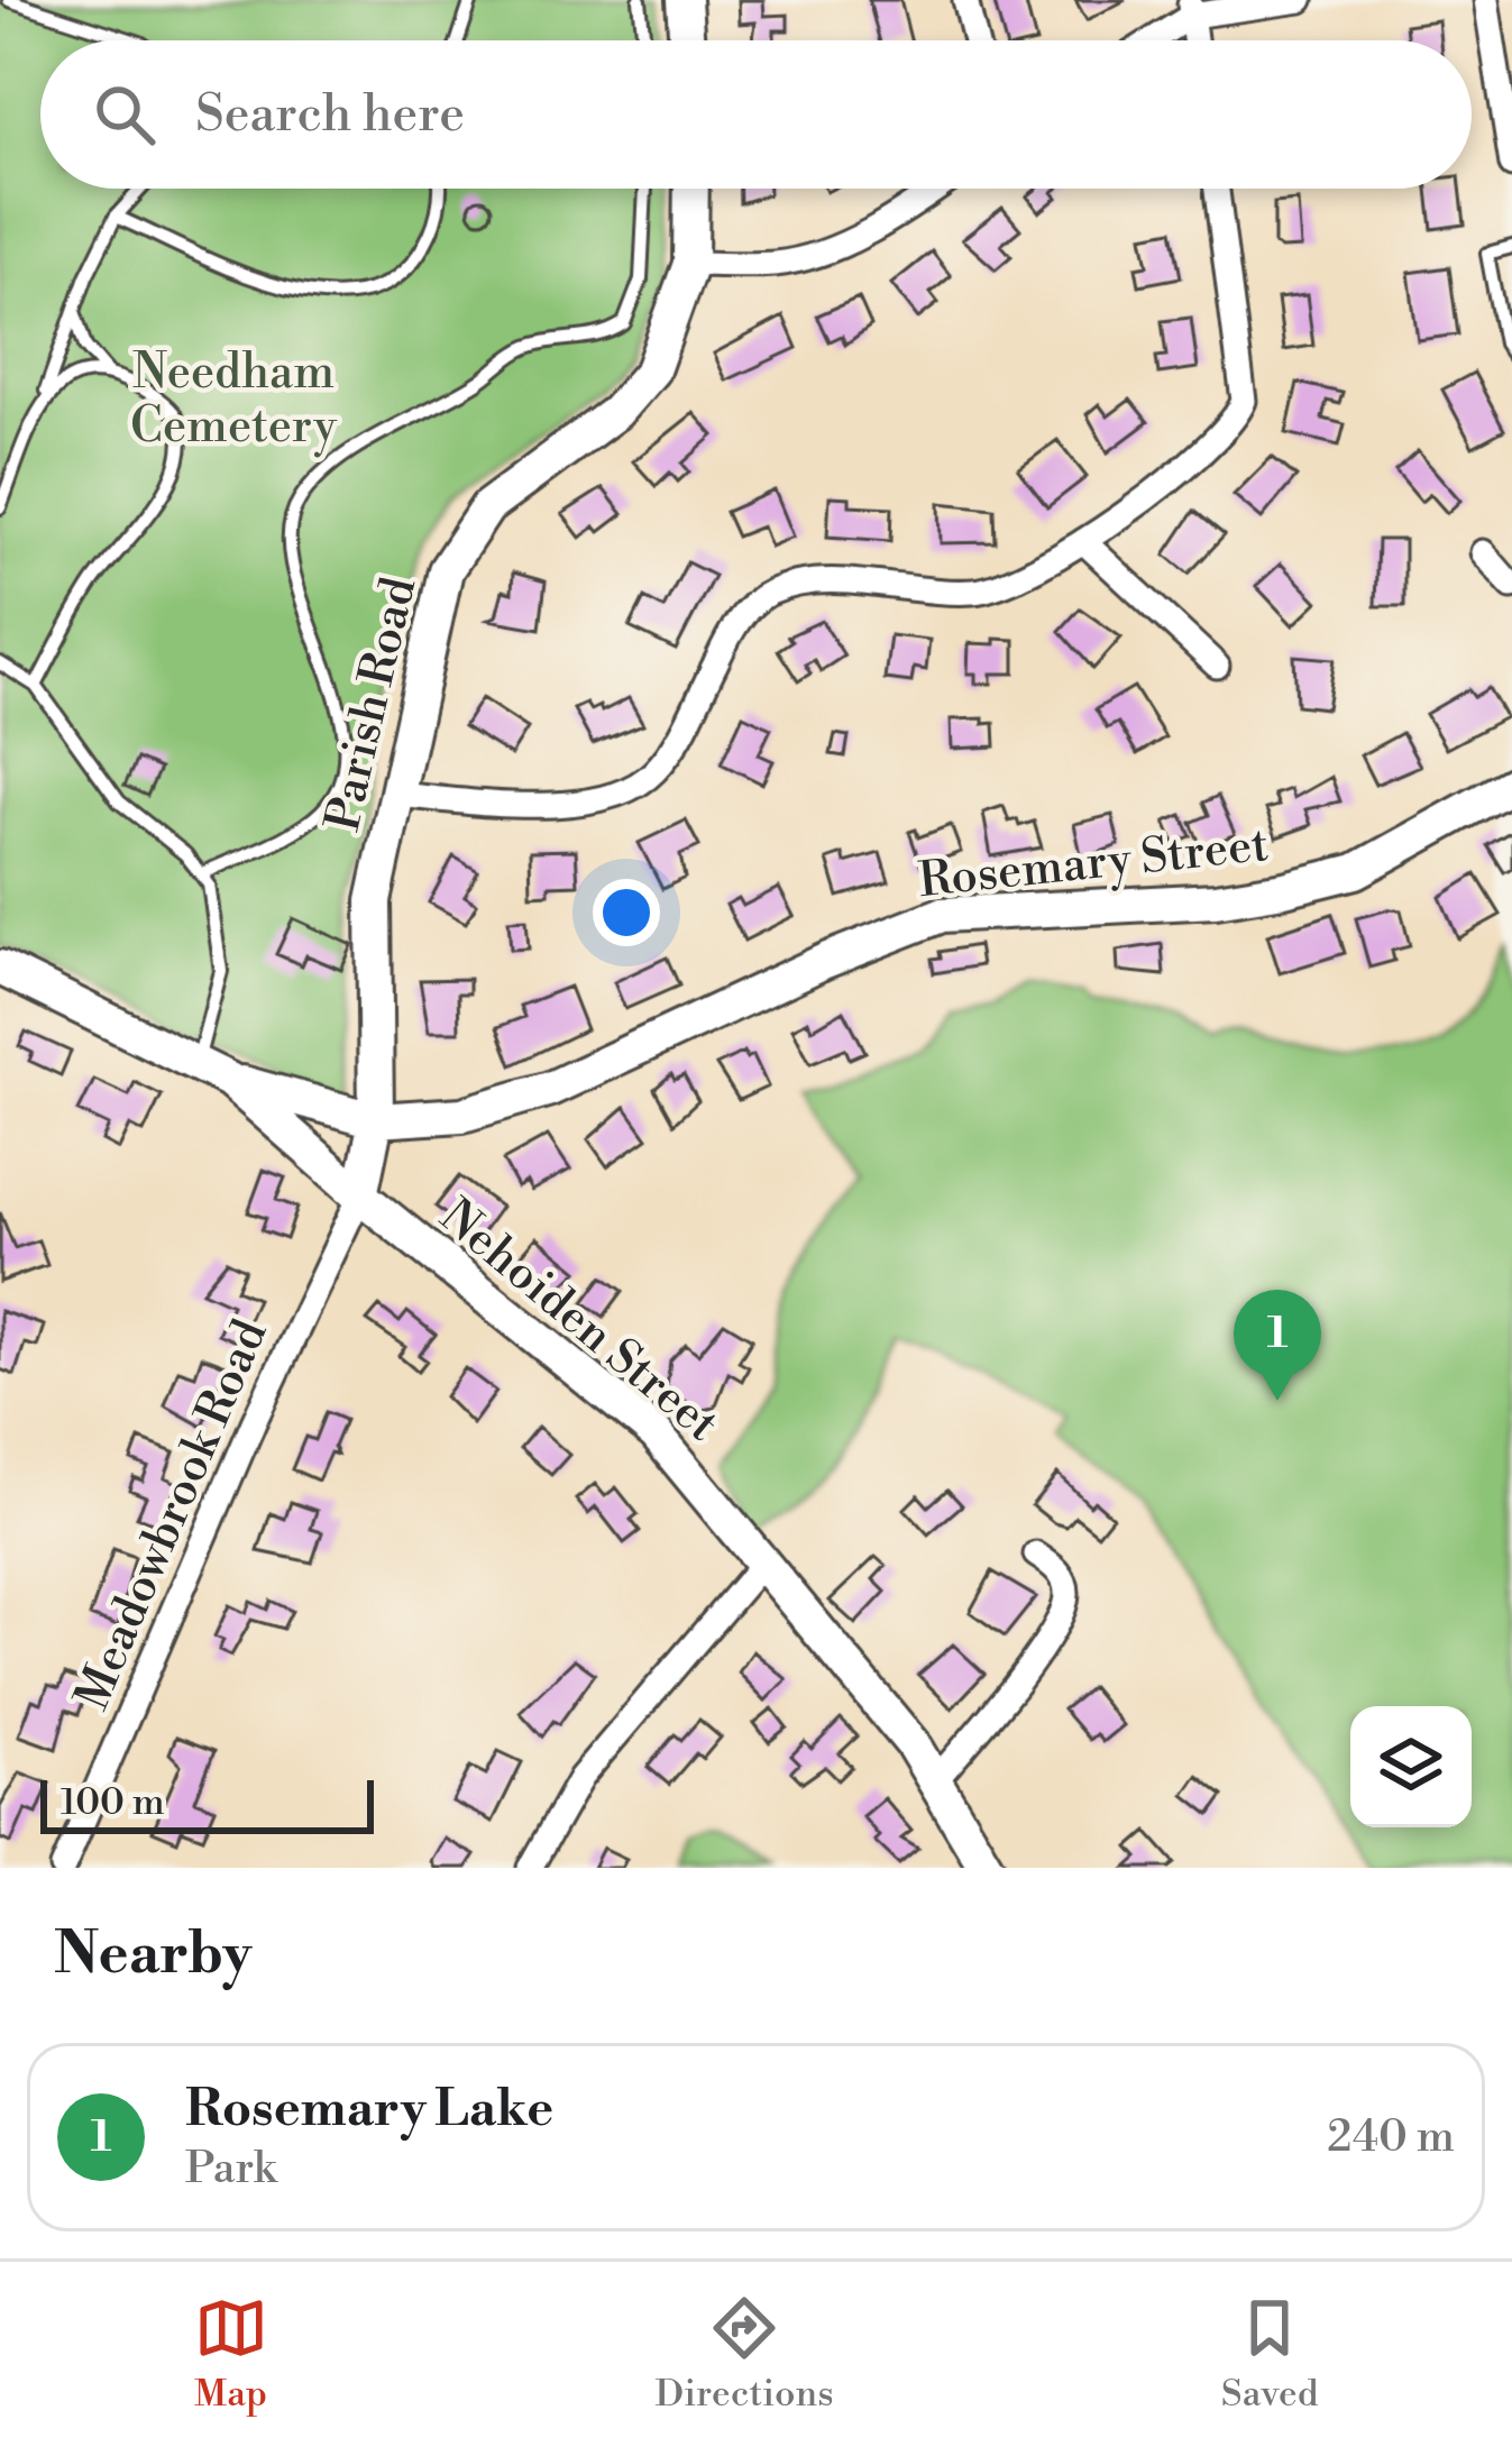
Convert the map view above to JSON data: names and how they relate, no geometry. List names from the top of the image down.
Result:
{
  "streets": {
    "street": [
      "Parish Road",
      "Rosemary Street",
      "Nehoiden Street",
      "Meadowbrook Road"
    ]
  },
  "crossings": [
    ["Parish Road", "Rosemary Street"],
    ["Parish Road", "Nehoiden Street"],
    ["Parish Road", "Meadowbrook Road"],
    ["Rosemary Street", "Nehoiden Street"],
    ["Nehoiden Street", "Meadowbrook Road"]
  ],
  "parks": ["Needham Cemetery"],
  "scale_bar": "100 m",
  "page": {
    "search": "Search here",
    "pins": "1",
    "scale": "100 m",
    "heading": "Nearby",
    "list": [
      {
        "mark": "1",
        "name": "Rosemary Lake",
        "note": "Park",
        "value": "240 m"
      }
    ],
    "nav": ["Map", "Directions", "Saved"]
  }
}
